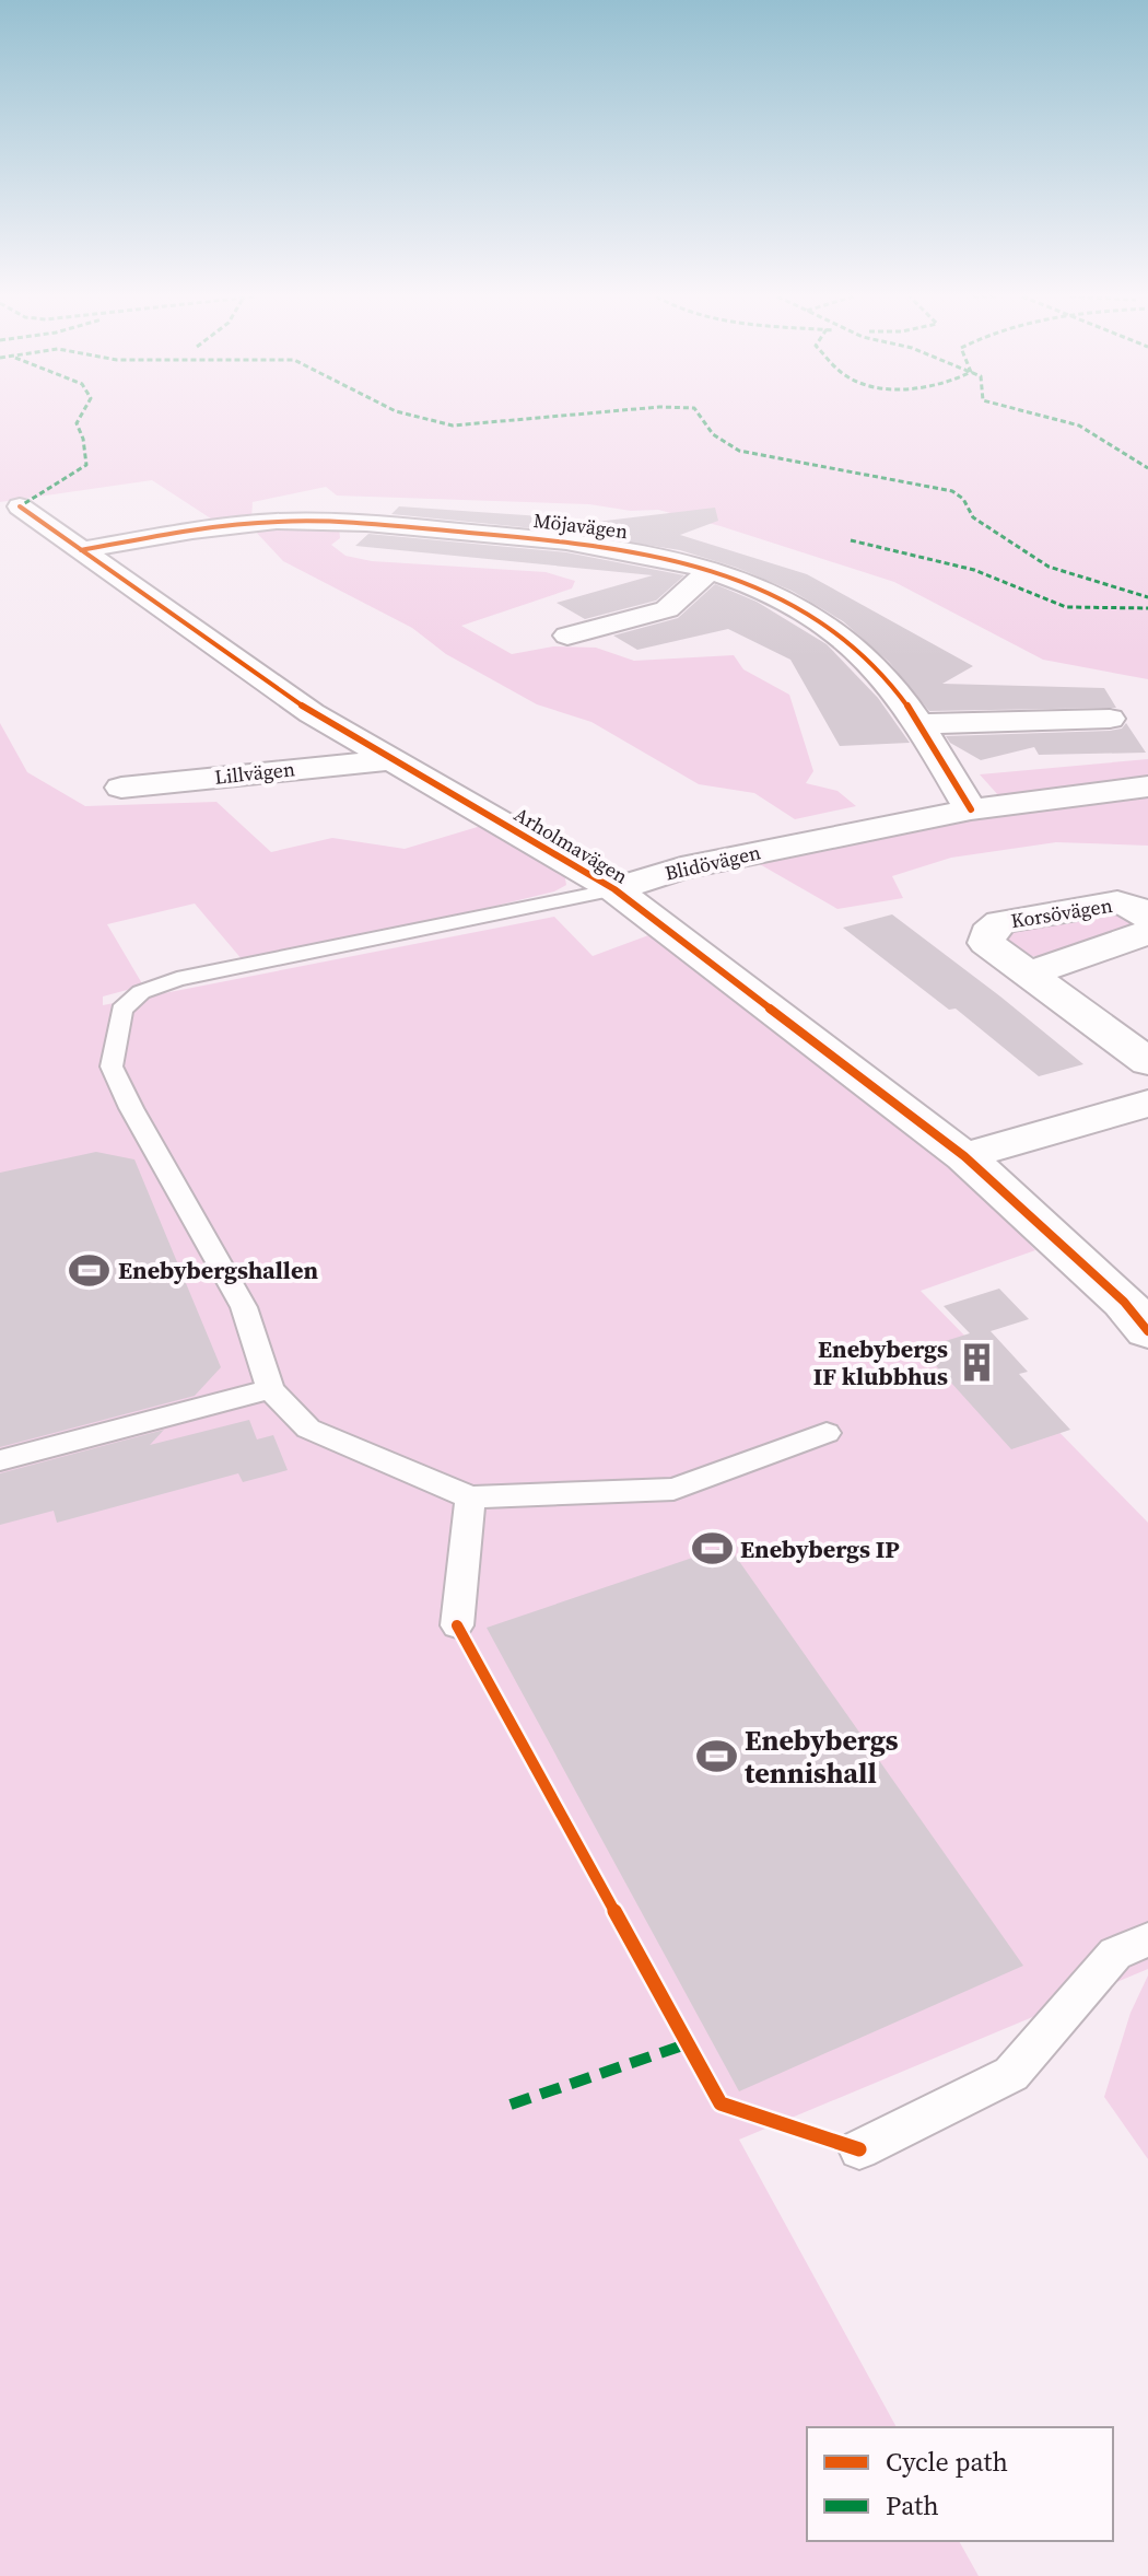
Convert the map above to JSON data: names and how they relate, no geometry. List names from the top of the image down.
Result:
{
  "streets": {
    "street": [
      "Möjavägen",
      "Lillvägen",
      "Arholmavägen",
      "Blidövägen",
      "Korsövägen"
    ]
  },
  "crossings": [
    ["Möjavägen", "Arholmavägen"],
    ["Möjavägen", "Blidövägen"],
    ["Lillvägen", "Arholmavägen"],
    ["Arholmavägen", "Blidövägen"]
  ],
  "places": {
    "sports": ["Enebybergshallen", "Enebybergs IP", "Enebybergs tennishall"],
    "building": ["Enebybergs IF klubbhus"]
  },
  "legend": ["Cycle path", "Path"]
}
